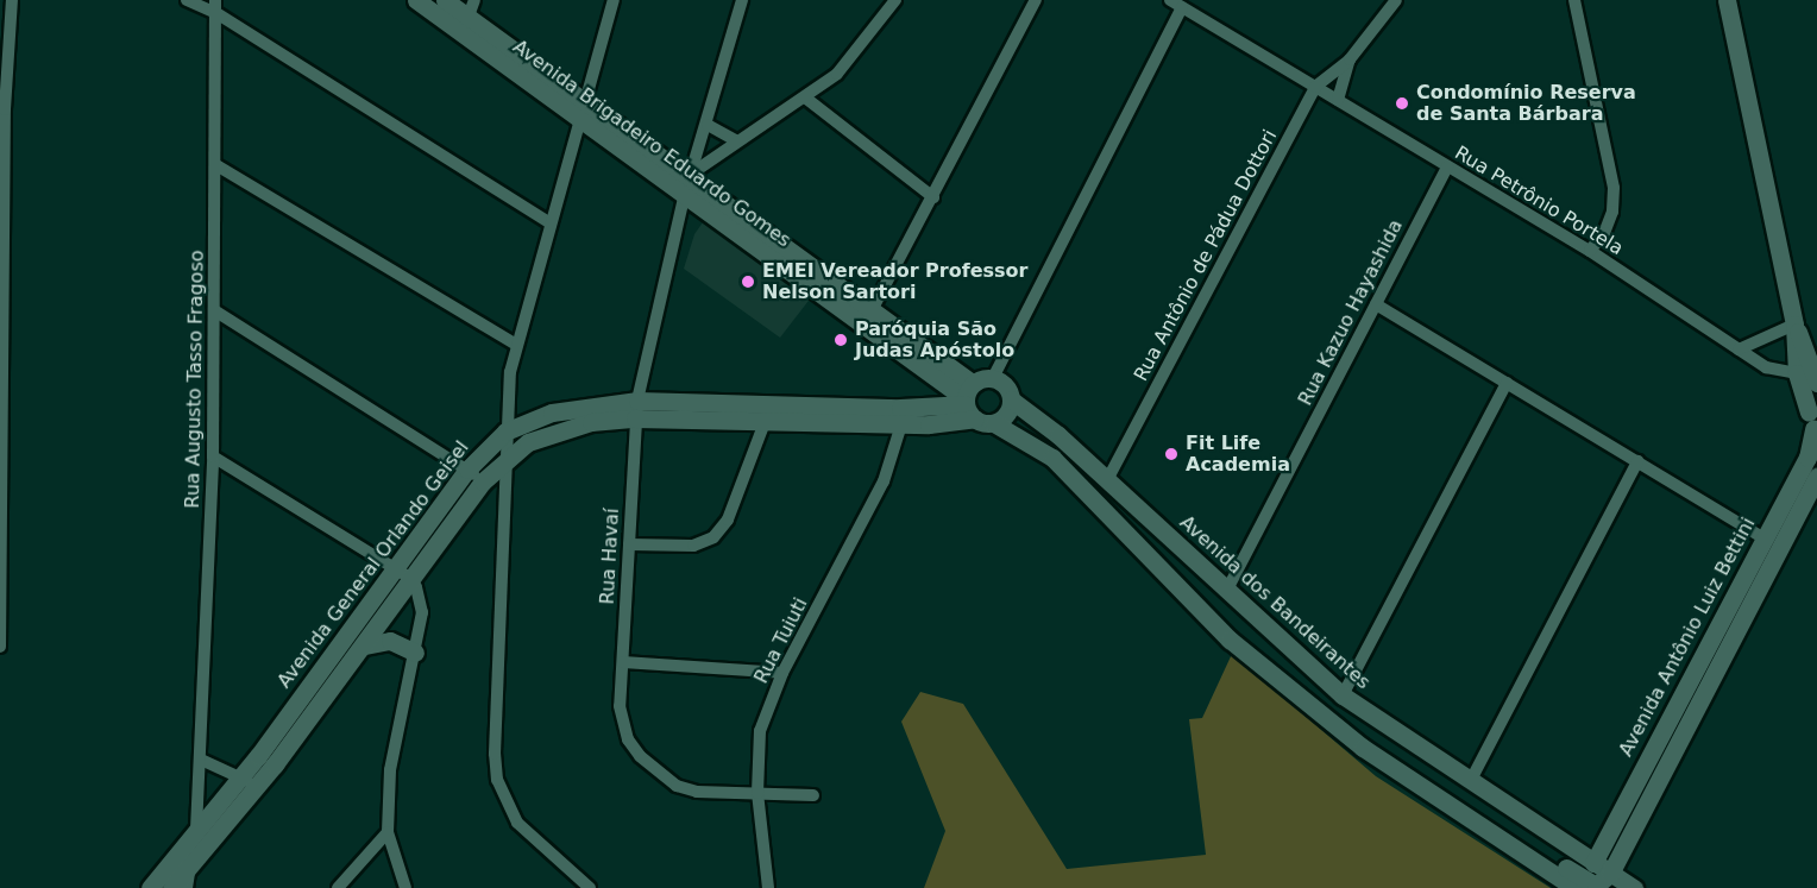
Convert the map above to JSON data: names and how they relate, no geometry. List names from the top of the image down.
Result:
{
  "streets": {
    "street": [
      "Avenida Brigadeiro Eduardo Gomes",
      "Rua Petrônio Portela",
      "Rua Antônio de Pádua Dottori",
      "Rua Kazuo Hayashida",
      "Rua Augusto Tasso Fragoso",
      "Rua Havaí",
      "Avenida General Orlando Geisel",
      "Avenida dos Bandeirantes",
      "Avenida Antônio Luiz Bettini",
      "Rua Tuiuti"
    ]
  },
  "crossings": [
    ["Avenida Brigadeiro Eduardo Gomes", "Rua Havaí"],
    ["Avenida Brigadeiro Eduardo Gomes", "Avenida General Orlando Geisel"],
    ["Rua Petrônio Portela", "Rua Antônio de Pádua Dottori"],
    ["Rua Petrônio Portela", "Rua Kazuo Hayashida"],
    ["Rua Antônio de Pádua Dottori", "Avenida dos Bandeirantes"],
    ["Rua Kazuo Hayashida", "Avenida dos Bandeirantes"],
    ["Rua Augusto Tasso Fragoso", "Avenida General Orlando Geisel"],
    ["Rua Havaí", "Avenida General Orlando Geisel"],
    ["Rua Havaí", "Rua Tuiuti"],
    ["Avenida General Orlando Geisel", "Rua Tuiuti"],
    ["Avenida dos Bandeirantes", "Avenida Antônio Luiz Bettini"]
  ],
  "places": [
    "Condomínio Reserva de Santa Bárbara",
    "EMEI Vereador Professor Nelson Sartori",
    "Paróquia São Judas Apóstolo",
    "Fit Life Academia"
  ]
}
